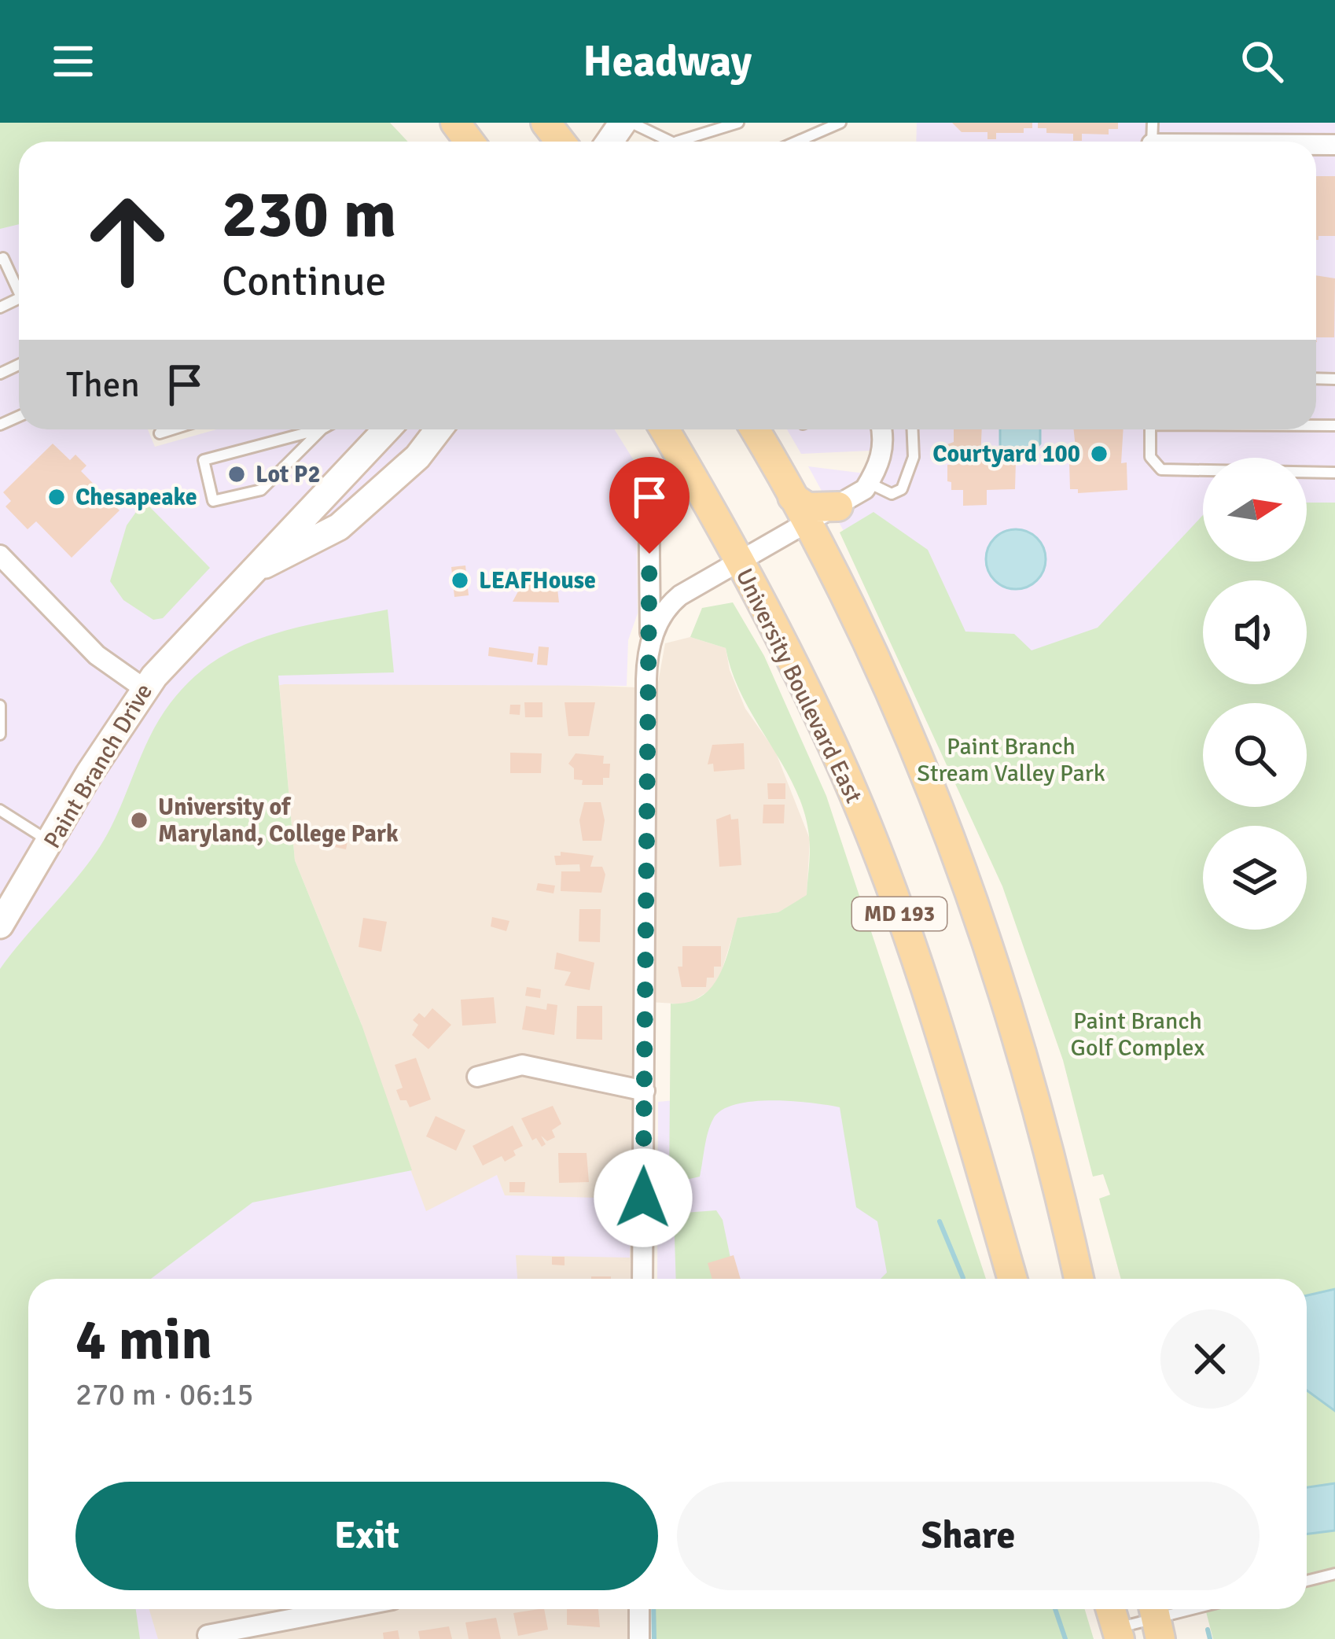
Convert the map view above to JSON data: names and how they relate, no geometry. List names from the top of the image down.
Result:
{
  "streets": {
    "main road": ["University Boulevard East", "MD 193"],
    "street": ["Paint Branch Drive"]
  },
  "parks": ["Paint Branch Stream Valley Park", "Paint Branch Golf Complex"],
  "places": [
    "Courtyard 100",
    "Lot P2",
    "Chesapeake",
    "LEAFHouse",
    "University of Maryland, College Park"
  ],
  "north": "right",
  "page": {
    "header": "Headway",
    "turn": ["230 m", "Continue"],
    "then": "Then",
    "heading": ["4 min", "270 m · 06:15"],
    "buttons": ["Exit", "Share"]
  }
}
